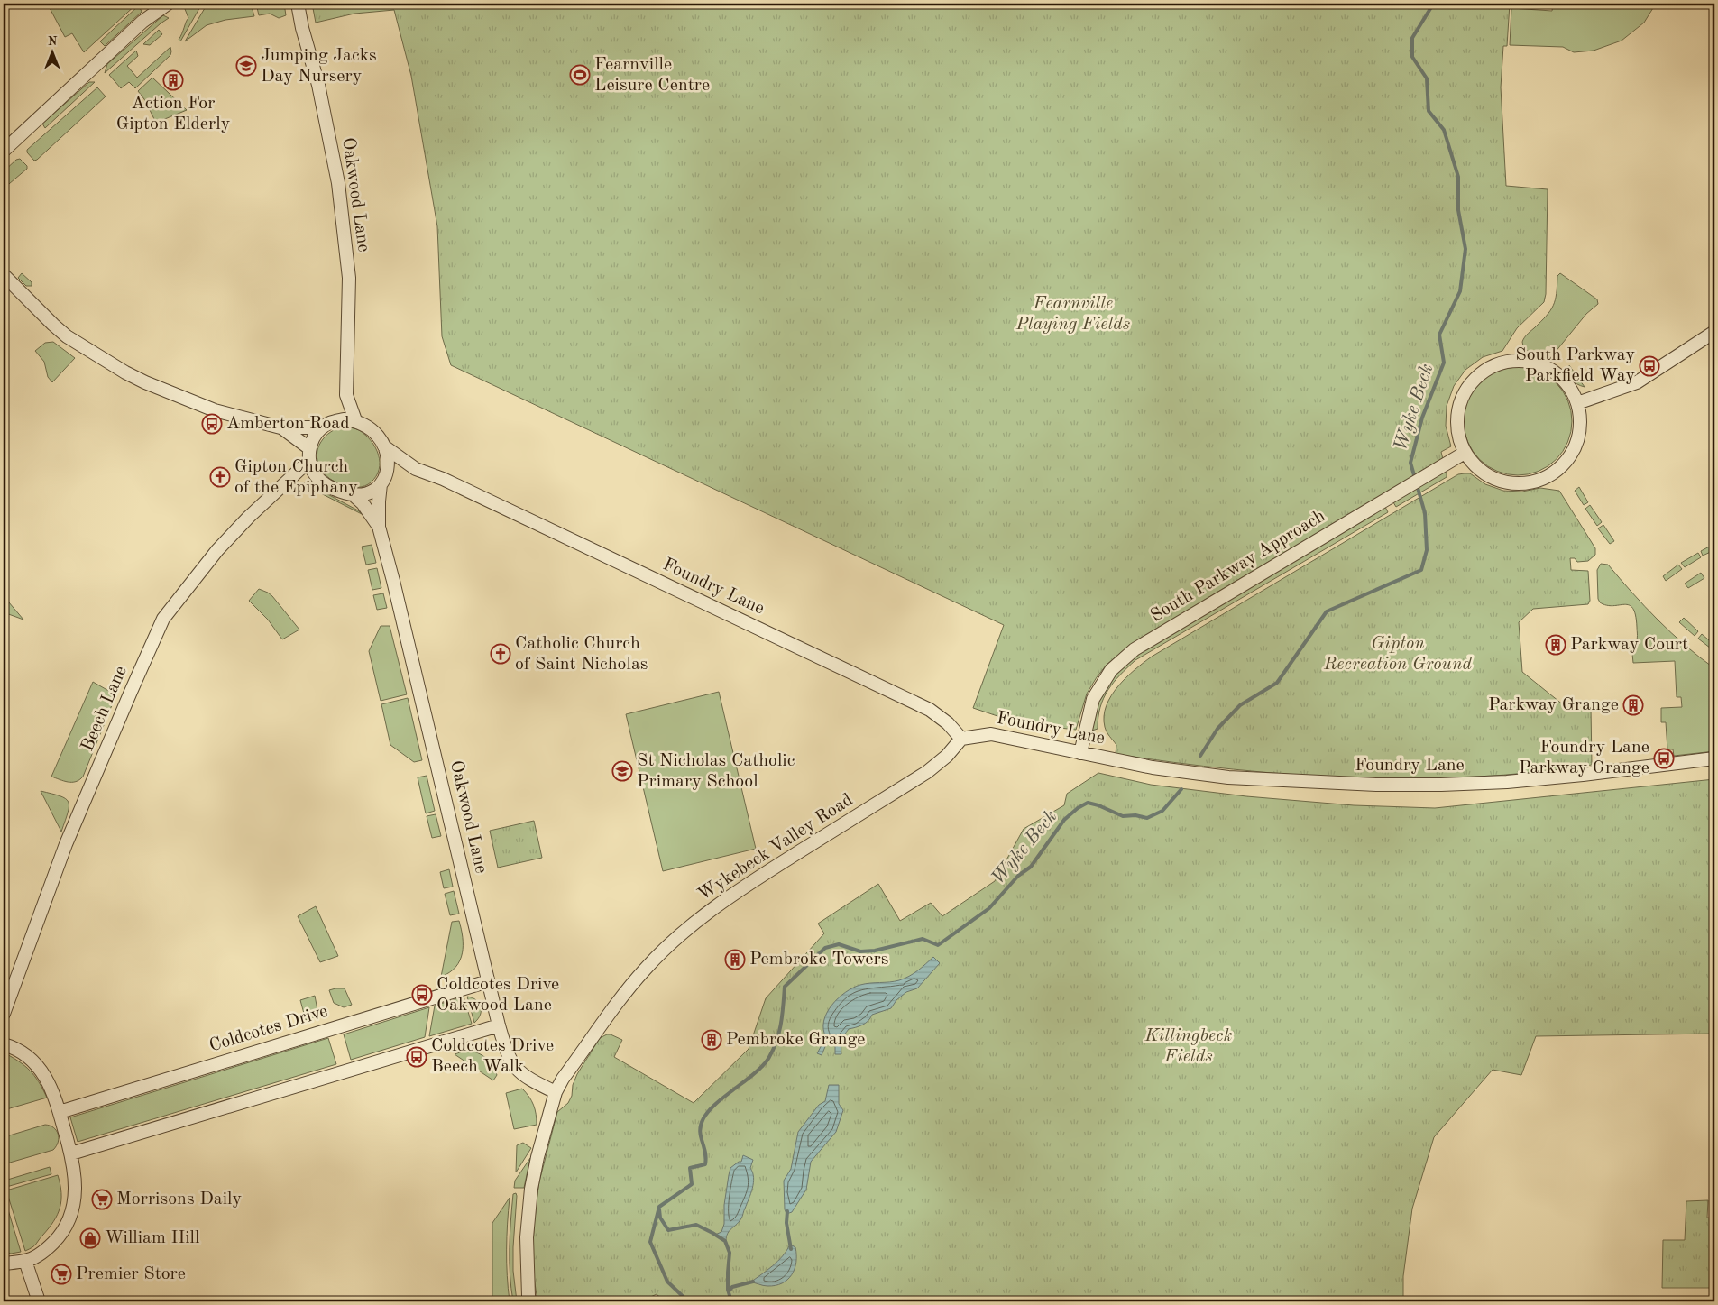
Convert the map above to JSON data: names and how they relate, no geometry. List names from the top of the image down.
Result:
{
  "streets": {
    "street": [
      "Oakwood Lane",
      "South Parkway Approach",
      "Foundry Lane",
      "Beech Lane",
      "Wykebeck Valley Road",
      "Coldcotes Drive"
    ]
  },
  "crossings": [
    ["Oakwood Lane", "Foundry Lane"],
    ["Oakwood Lane", "Beech Lane"],
    ["Oakwood Lane", "Wykebeck Valley Road"],
    ["Oakwood Lane", "Coldcotes Drive"],
    ["South Parkway Approach", "Foundry Lane"],
    ["Foundry Lane", "Beech Lane"],
    ["Foundry Lane", "Wykebeck Valley Road"]
  ],
  "water": ["Wyke Beck"],
  "parks": ["Fearnville Playing Fields", "Gipton Recreation Ground", "Killingbeck Fields"],
  "places": {
    "school or university": ["Jumping Jacks Day Nursery", "St Nicholas Catholic Primary School"],
    "sports": ["Fearnville Leisure Centre"],
    "building": [
      "Action For Gipton Elderly",
      "Parkway Court",
      "Parkway Grange",
      "Pembroke Towers",
      "Pembroke Grange"
    ],
    "bus stop": [
      "South Parkway Parkfield Way",
      "Amberton Road",
      "Foundry Lane Parkway Grange",
      "Coldcotes Drive Oakwood Lane",
      "Coldcotes Drive Beech Walk"
    ],
    "church": ["Gipton Church of the Epiphany", "Catholic Church of Saint Nicholas"],
    "supermarket": ["Morrisons Daily", "Premier Store"],
    "shop": ["William Hill"]
  },
  "north": "top"
}
